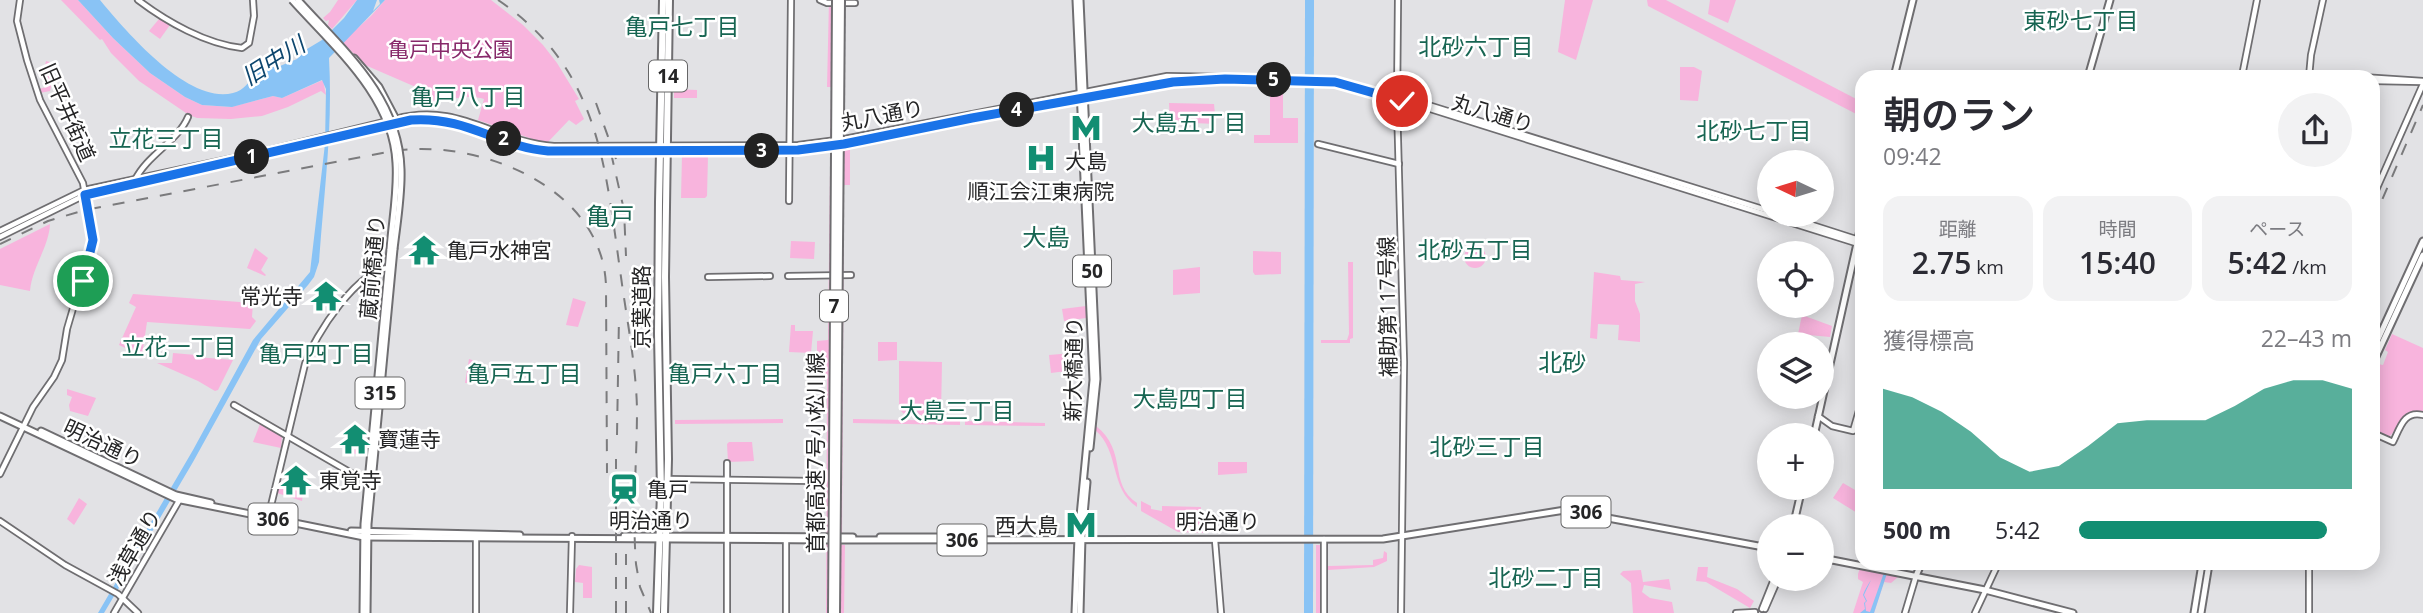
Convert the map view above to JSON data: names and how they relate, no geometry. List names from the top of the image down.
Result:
{
  "streets": {
    "highway": [
      "14",
      "7",
      "京葉道路",
      "首都高速7号小松川線"
    ],
    "main road": [
      "蔵前橋通り",
      "50",
      "新大橋通り",
      "315",
      "明治通り",
      "306"
    ],
    "street": [
      "旧平井街道",
      "丸八通り",
      "補助第117号線",
      "浅草通り"
    ]
  },
  "crossings": [
    ["旧平井街道", "丸八通り"],
    ["旧平井街道", "明治通り"],
    ["丸八通り", "京葉道路"],
    ["丸八通り", "補助第117号線"],
    ["丸八通り", "新大橋通り"],
    ["蔵前橋通り", "明治通り"],
    ["京葉道路", "明治通り"],
    ["補助第117号線", "明治通り"],
    ["新大橋通り", "明治通り"],
    ["明治通り", "浅草通り"]
  ],
  "districts": [
    "東砂七丁目",
    "亀戸七丁目",
    "北砂六丁目",
    "亀戸八丁目",
    "大島五丁目",
    "北砂七丁目",
    "立花三丁目",
    "亀戸",
    "大島",
    "北砂五丁目",
    "立花一丁目",
    "亀戸四丁目",
    "北砂",
    "亀戸五丁目",
    "亀戸六丁目",
    "大島四丁目",
    "大島三丁目",
    "北砂三丁目",
    "北砂二丁目"
  ],
  "water": ["旧中川"],
  "parks": ["亀戸中央公園"],
  "places": {
    "metro station": ["大島", "西大島"],
    "hospital": ["順江会江東病院"],
    "temple": [
      "亀戸水神宮",
      "常光寺",
      "寶蓮寺",
      "東覚寺"
    ],
    "station": ["亀戸"]
  },
  "north": "left",
  "page": {
    "pins": [
      "5",
      "4",
      "2",
      "3",
      "1"
    ],
    "heading": ["朝のラン", "09:42"],
    "map_buttons": ["+", "−"],
    "stats": [
      ["距離", "2.75 km"],
      ["時間", "15:40"],
      ["ペース", "5:42 /km"]
    ],
    "chart": ["獲得標高", "22–43 m"],
    "list": [
      {
        "name": "500 m",
        "note": "5:42"
      }
    ]
  }
}
